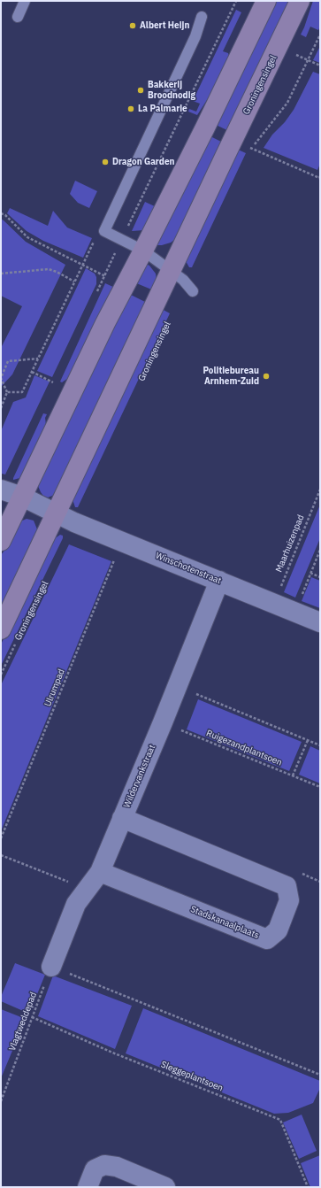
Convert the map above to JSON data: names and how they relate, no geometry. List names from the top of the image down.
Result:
{
  "streets": {
    "street": [
      "Groningensingel",
      "Winschotenstraat",
      "Wildervankstraat",
      "Stadskanaalplaats"
    ],
    "path": [
      "Maarhuizenpad",
      "Ulrumpad",
      "Ruigezandplantsoen",
      "Vlagtweddepad",
      "Sleggeplantsoen"
    ]
  },
  "crossings": [
    ["Groningensingel", "Winschotenstraat"],
    ["Maarhuizenpad", "Winschotenstraat"],
    ["Winschotenstraat", "Ulrumpad"],
    ["Winschotenstraat", "Wildervankstraat"],
    ["Ruigezandplantsoen", "Wildervankstraat"],
    ["Wildervankstraat", "Stadskanaalplaats"],
    ["Wildervankstraat", "Vlagtweddepad"],
    ["Vlagtweddepad", "Sleggeplantsoen"]
  ],
  "places": [
    "Albert Heijn",
    "Bakkerij Broodnodig",
    "La Palmarie",
    "Dragon Garden",
    "Politiebureau Arnhem-Zuid"
  ]
}
